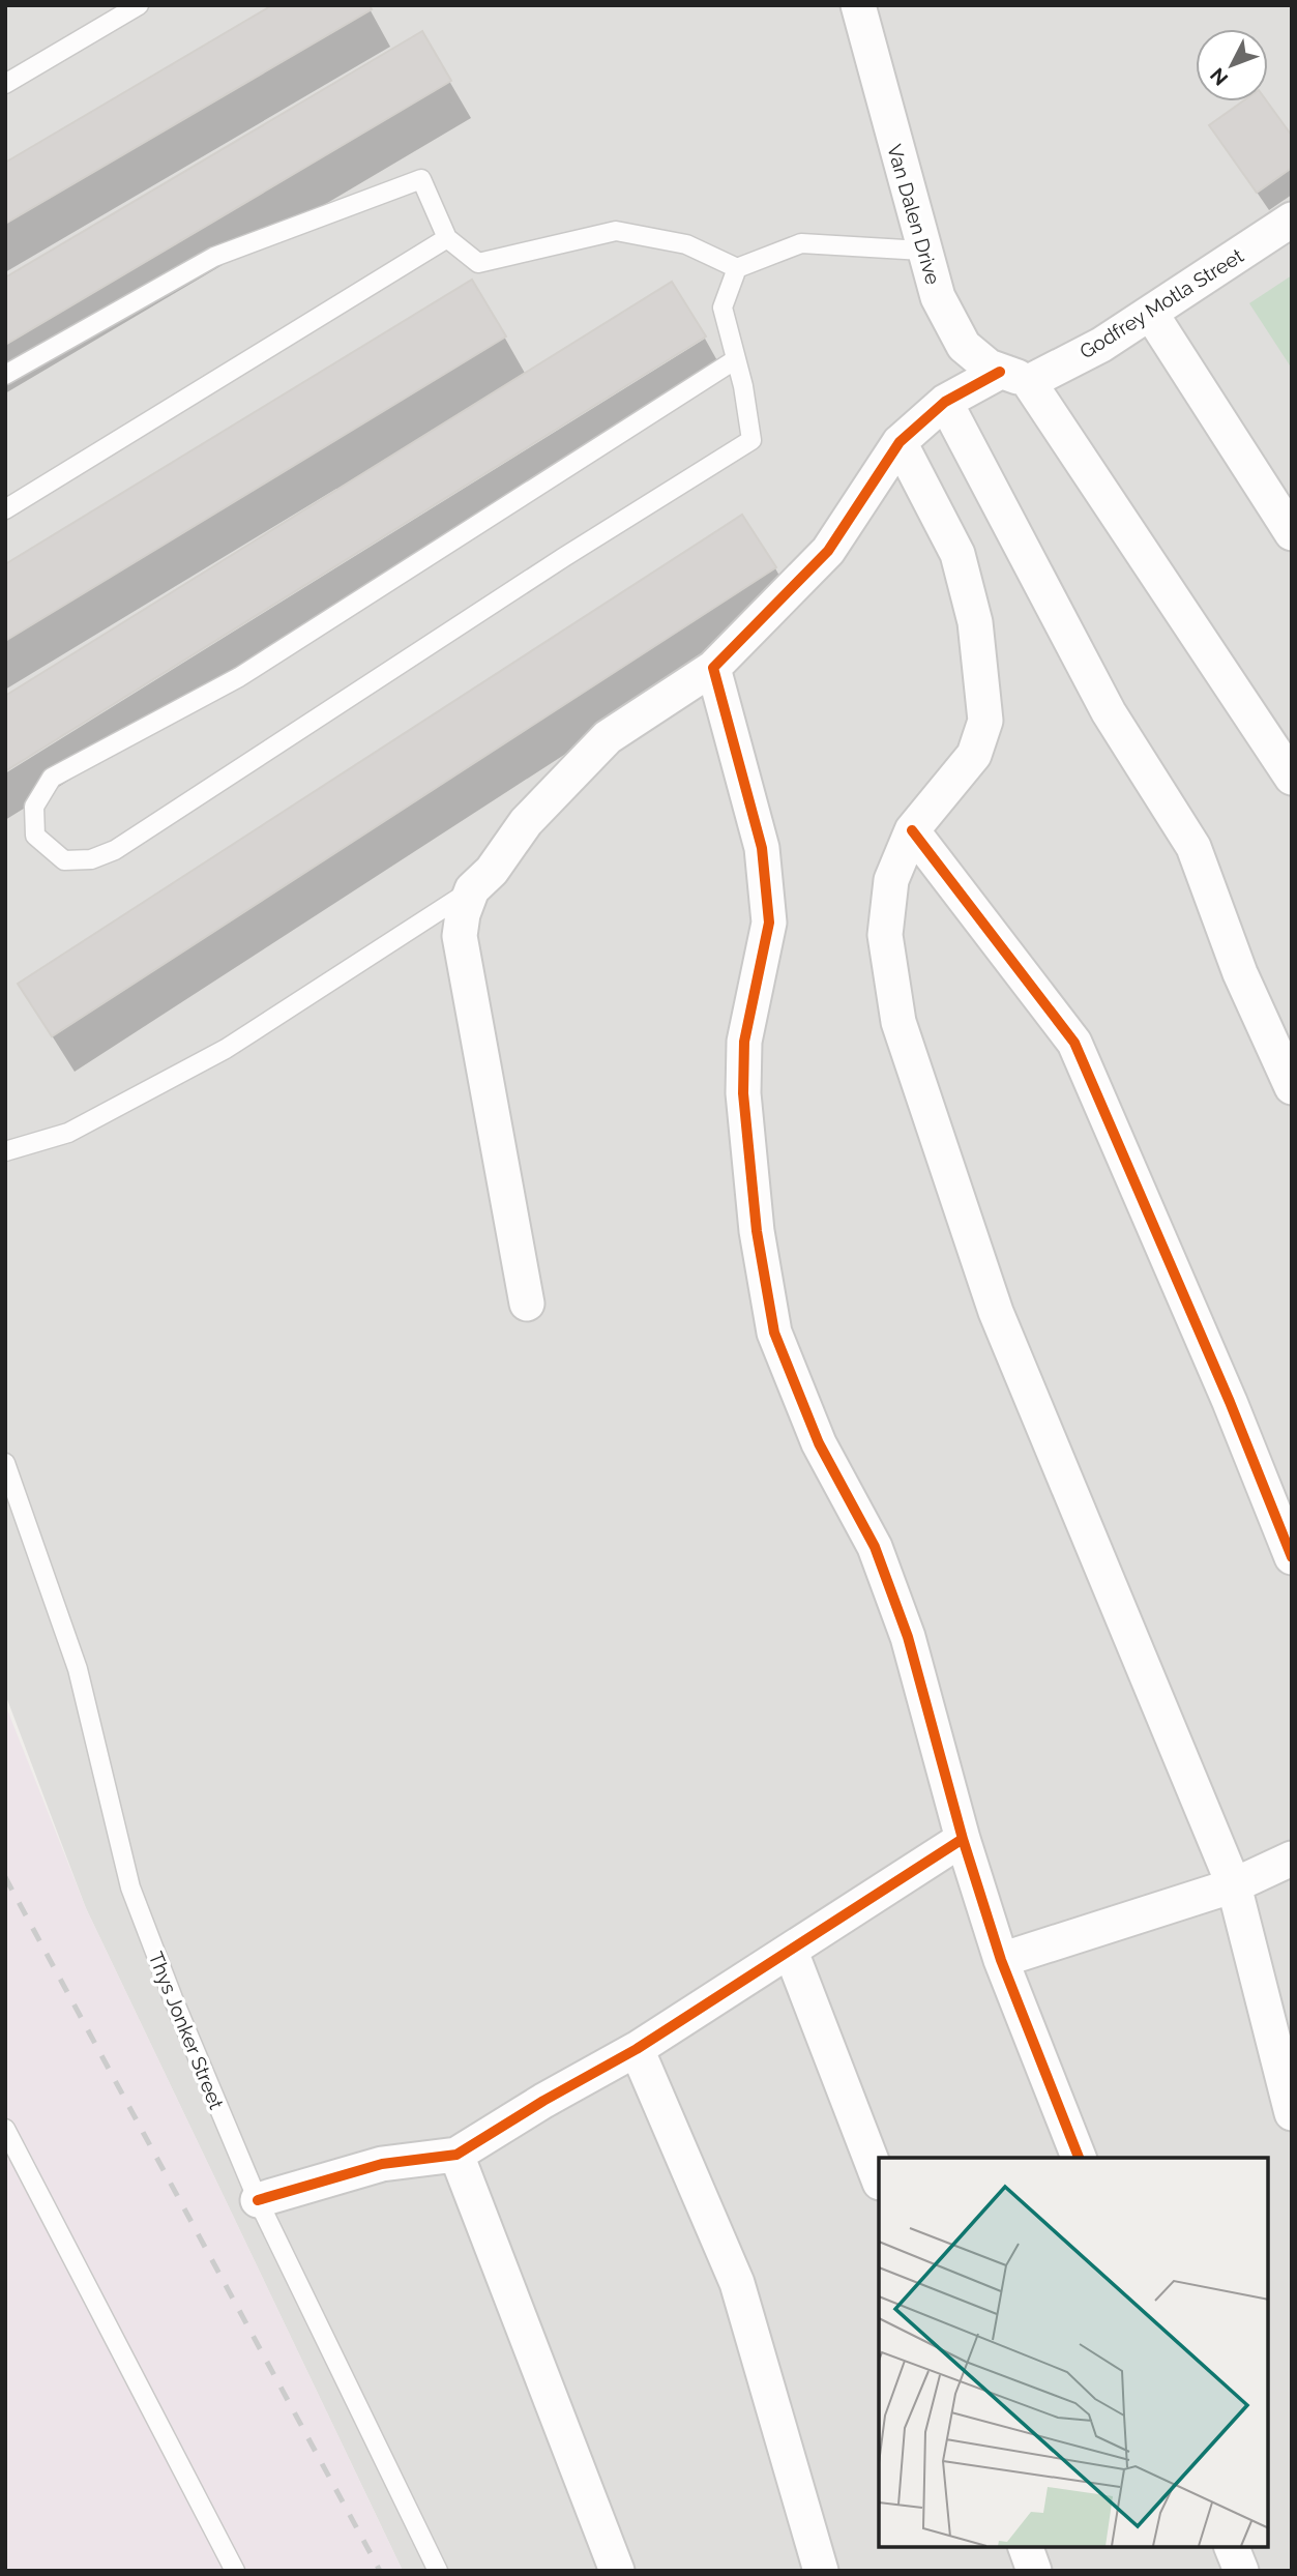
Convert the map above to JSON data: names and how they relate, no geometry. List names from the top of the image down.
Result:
{
  "streets": {
    "street": ["Van Dalen Drive", "Godfrey Motla Street"],
    "lane": ["Thys Jonker Street"]
  },
  "crossings": [
    ["Van Dalen Drive", "Godfrey Motla Street"]
  ],
  "north": "bottom left"
}
